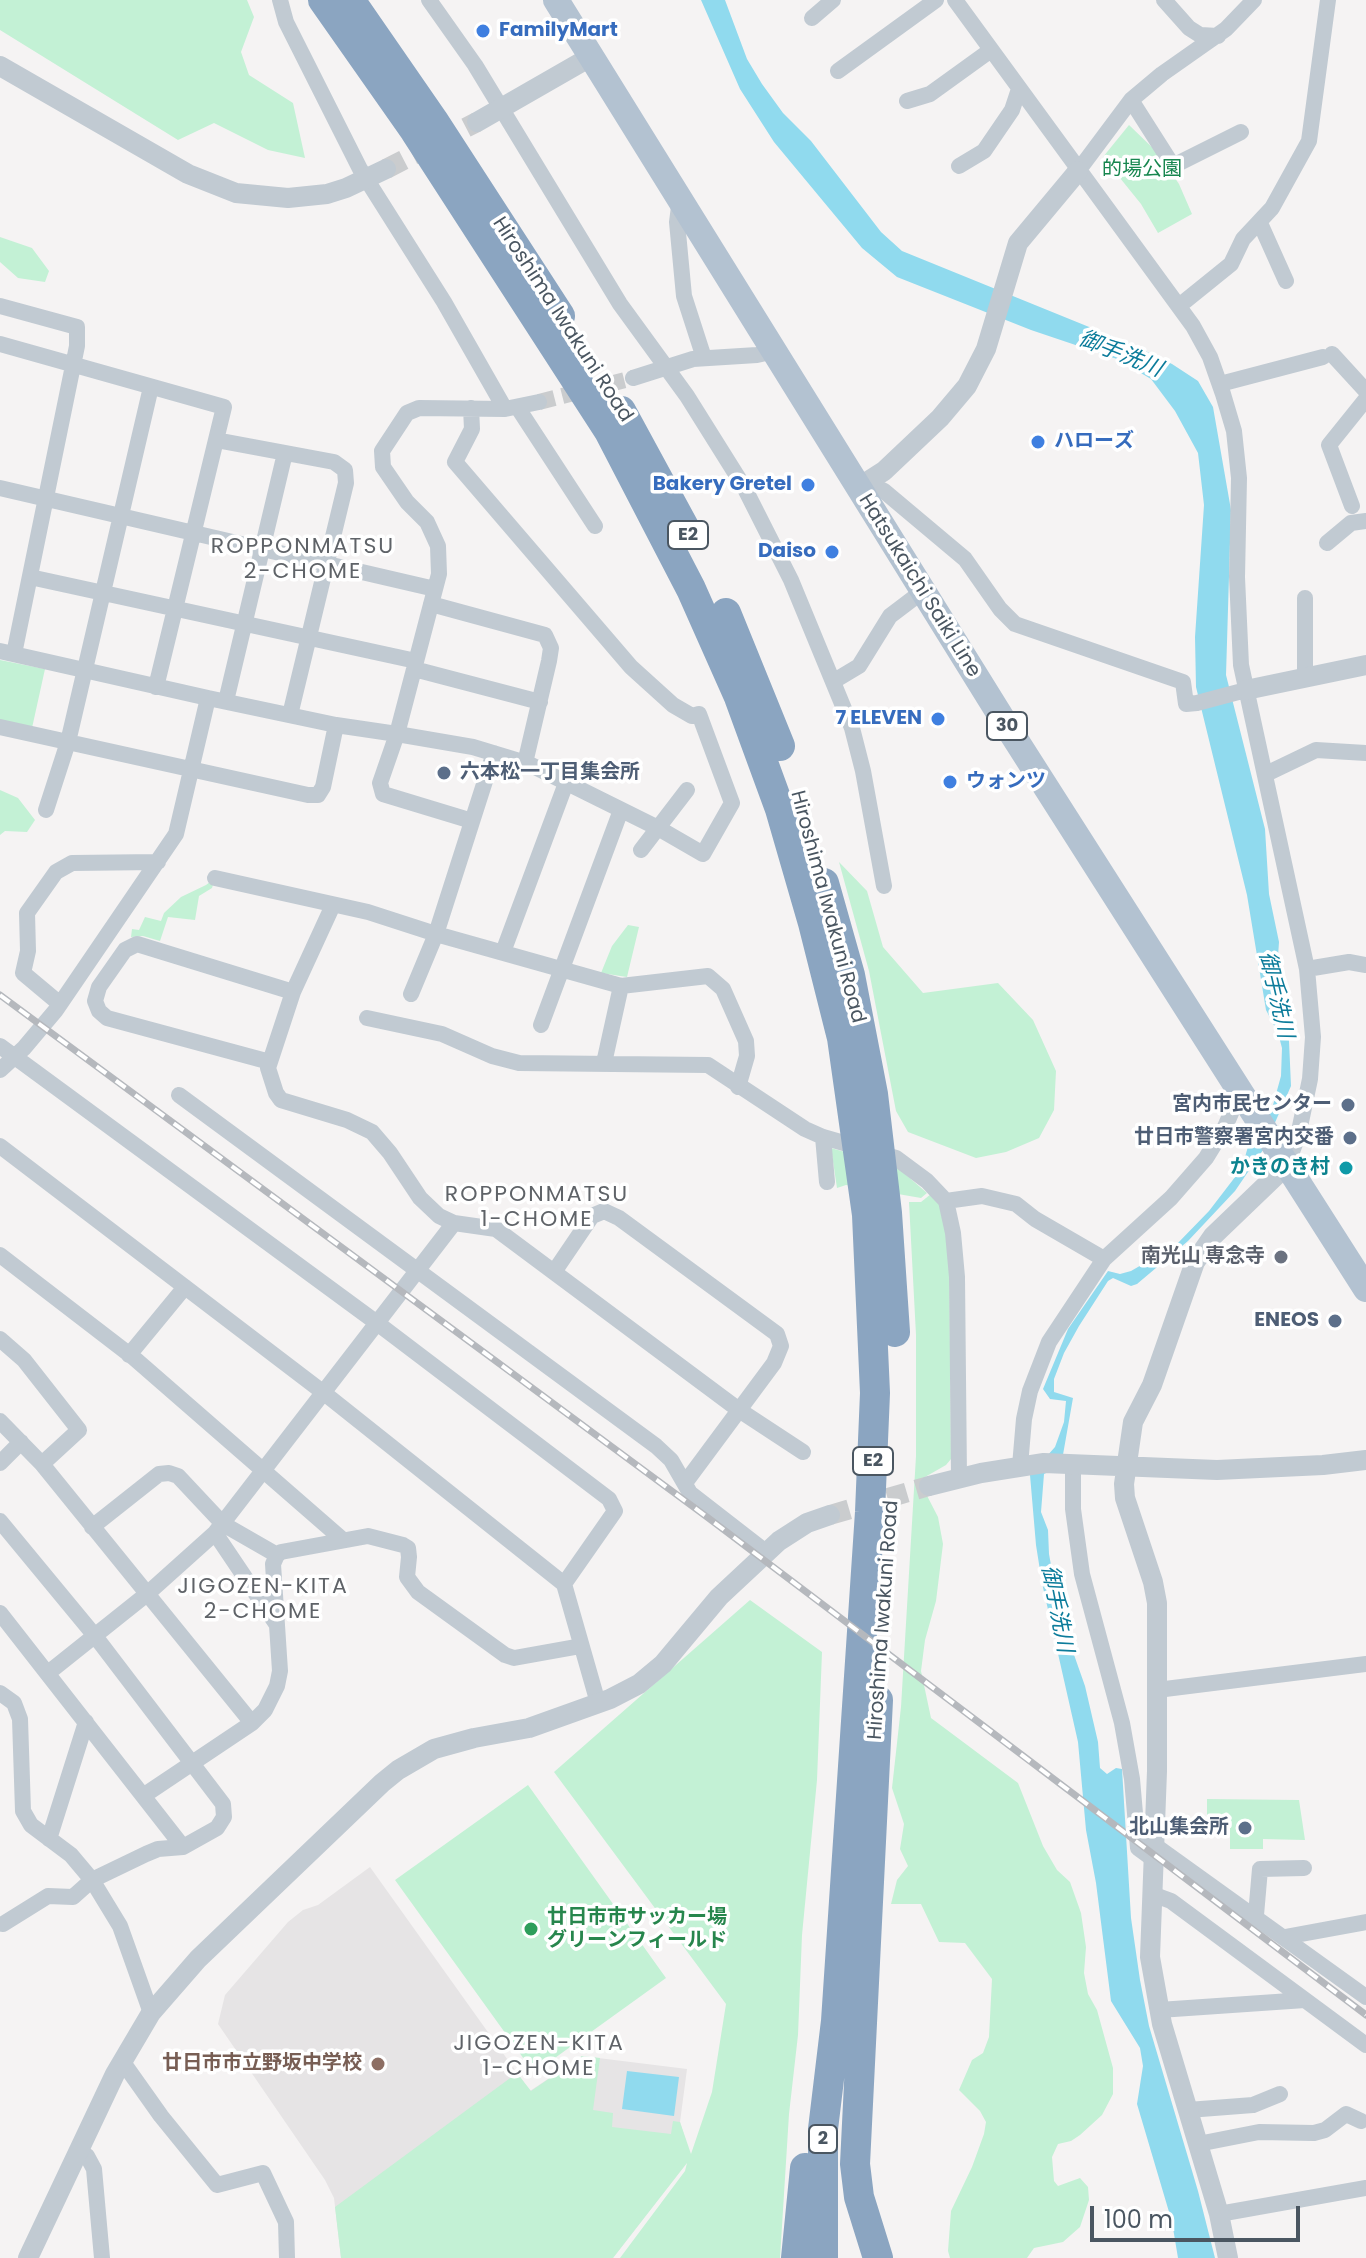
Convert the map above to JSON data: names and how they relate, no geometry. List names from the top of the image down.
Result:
{
  "streets": {
    "highway": ["Hiroshima Iwakuni Road", "E2", "2"],
    "main road": ["Hatsukaichi Saiki Line", "30"]
  },
  "crossings": [
    ["Hiroshima Iwakuni Road", "2"]
  ],
  "districts": [
    "ROPPONMATSU 2-CHOME",
    "ROPPONMATSU 1-CHOME",
    "JIGOZEN-KITA 2-CHOME",
    "JIGOZEN-KITA 1-CHOME"
  ],
  "water": ["御手洗川"],
  "parks": ["的場公園"],
  "places": [
    "FamilyMart",
    "ハローズ",
    "Bakery Gretel",
    "Daiso",
    "7 ELEVEN",
    "六本松一丁目集会所",
    "ウォンツ",
    "宮内市民センター",
    "廿日市警察署宮内交番",
    "かきのき村",
    "南光山 専念寺",
    "ENEOS",
    "北山集会所",
    "廿日市市サッカー場 グリーンフィールド",
    "廿日市市立野坂中学校"
  ],
  "scale_bar": "100 m"
}
